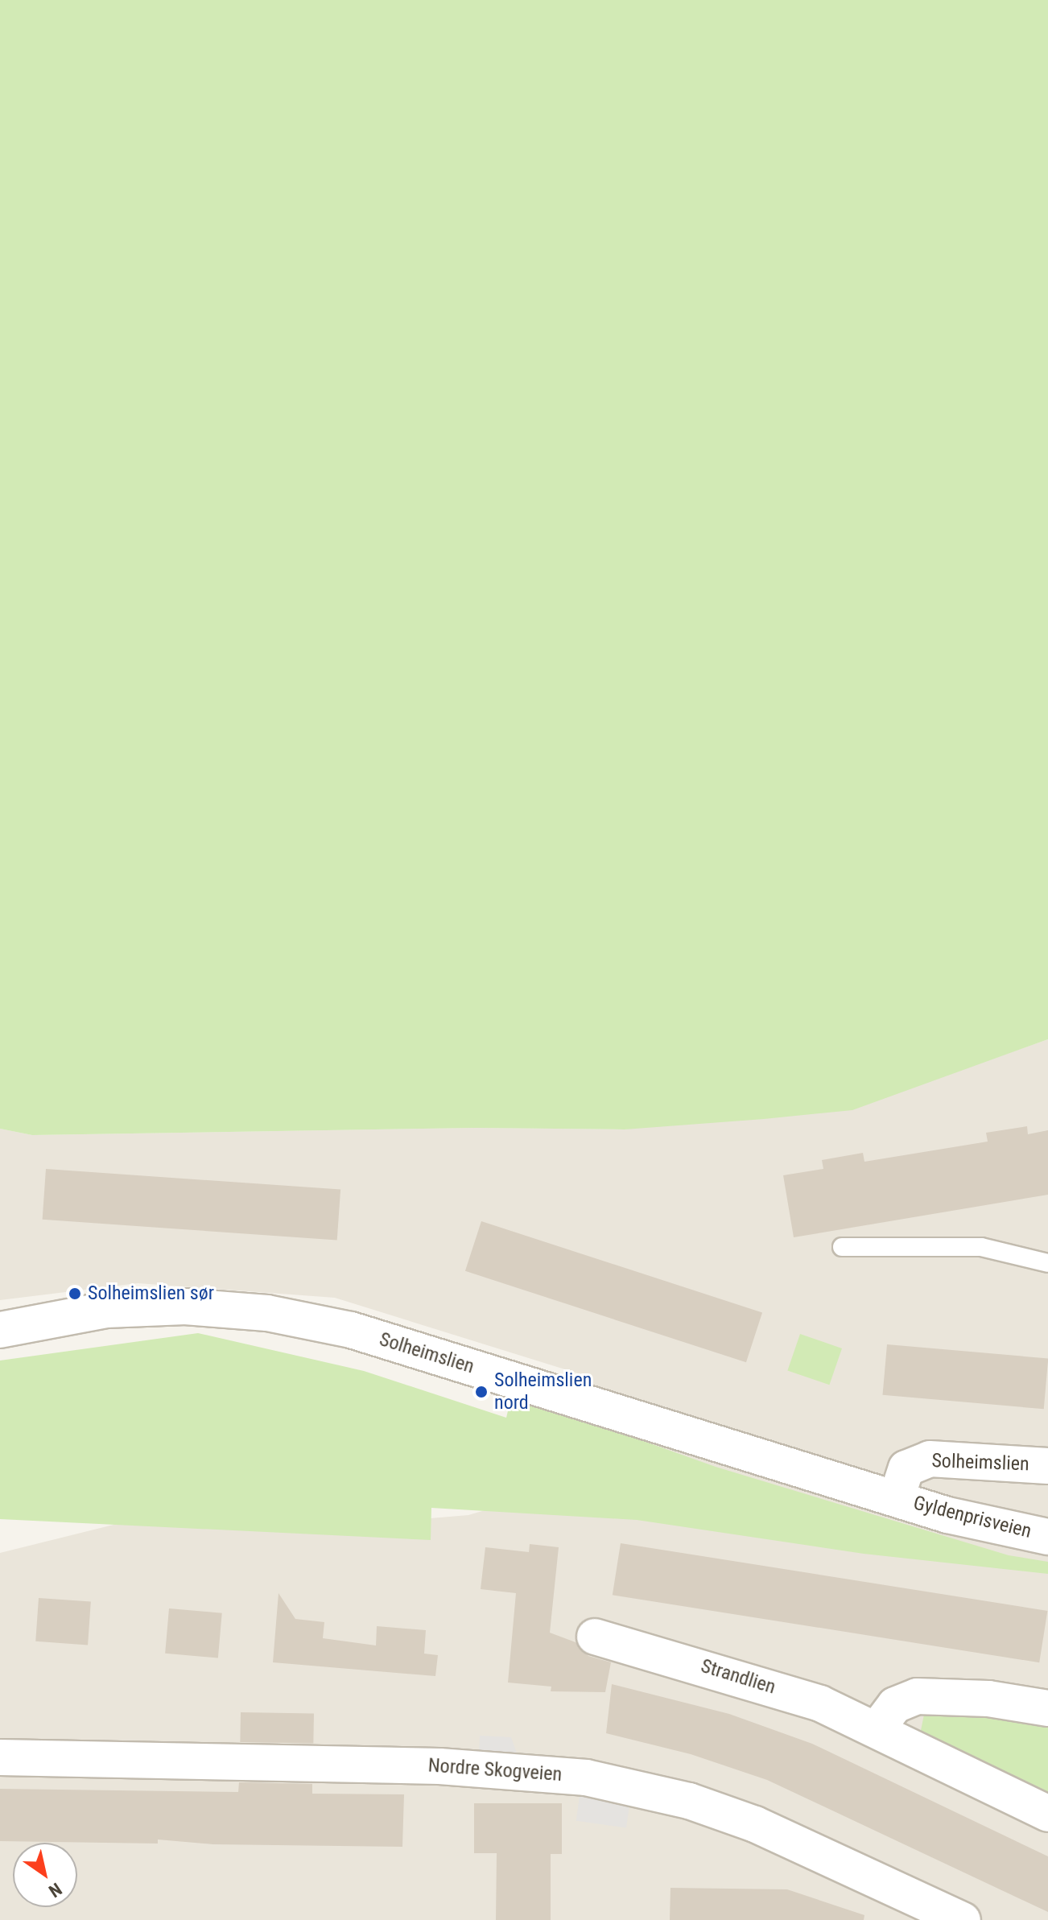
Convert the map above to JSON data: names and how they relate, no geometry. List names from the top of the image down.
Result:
{
  "streets": {
    "street": [
      "Solheimslien",
      "Gyldenprisveien",
      "Strandlien",
      "Nordre Skogveien"
    ]
  },
  "crossings": [
    ["Solheimslien", "Gyldenprisveien"]
  ],
  "places": ["Solheimslien sør", "Solheimslien nord"],
  "north": "bottom right"
}
